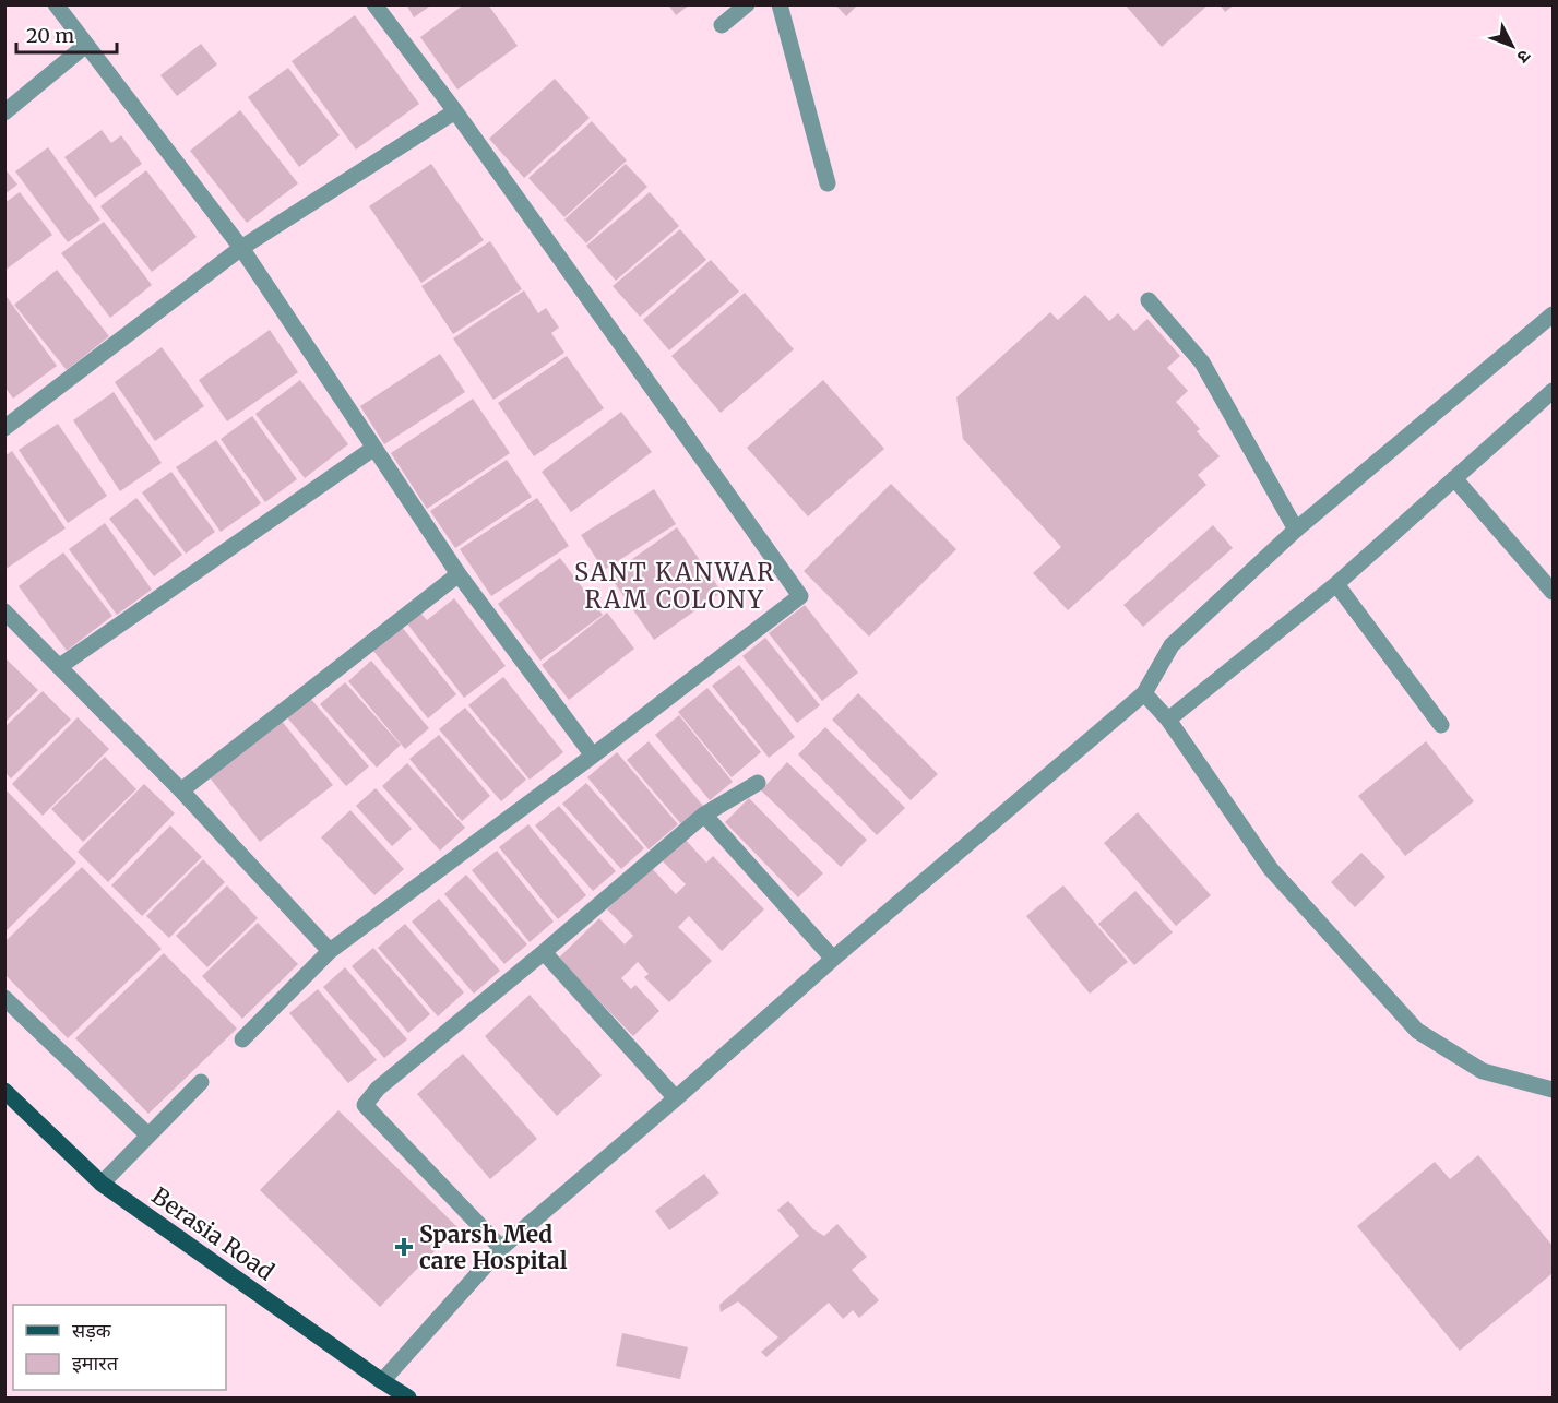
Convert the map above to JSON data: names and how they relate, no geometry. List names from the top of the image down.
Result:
{
  "streets": {
    "main road": ["Berasia Road"]
  },
  "districts": ["SANT KANWAR RAM COLONY"],
  "places": {
    "health": ["Sparsh Med care Hospital"]
  },
  "legend": ["सड़क", "इमारत"],
  "scale_bar": "20 m",
  "north": "bottom right"
}
